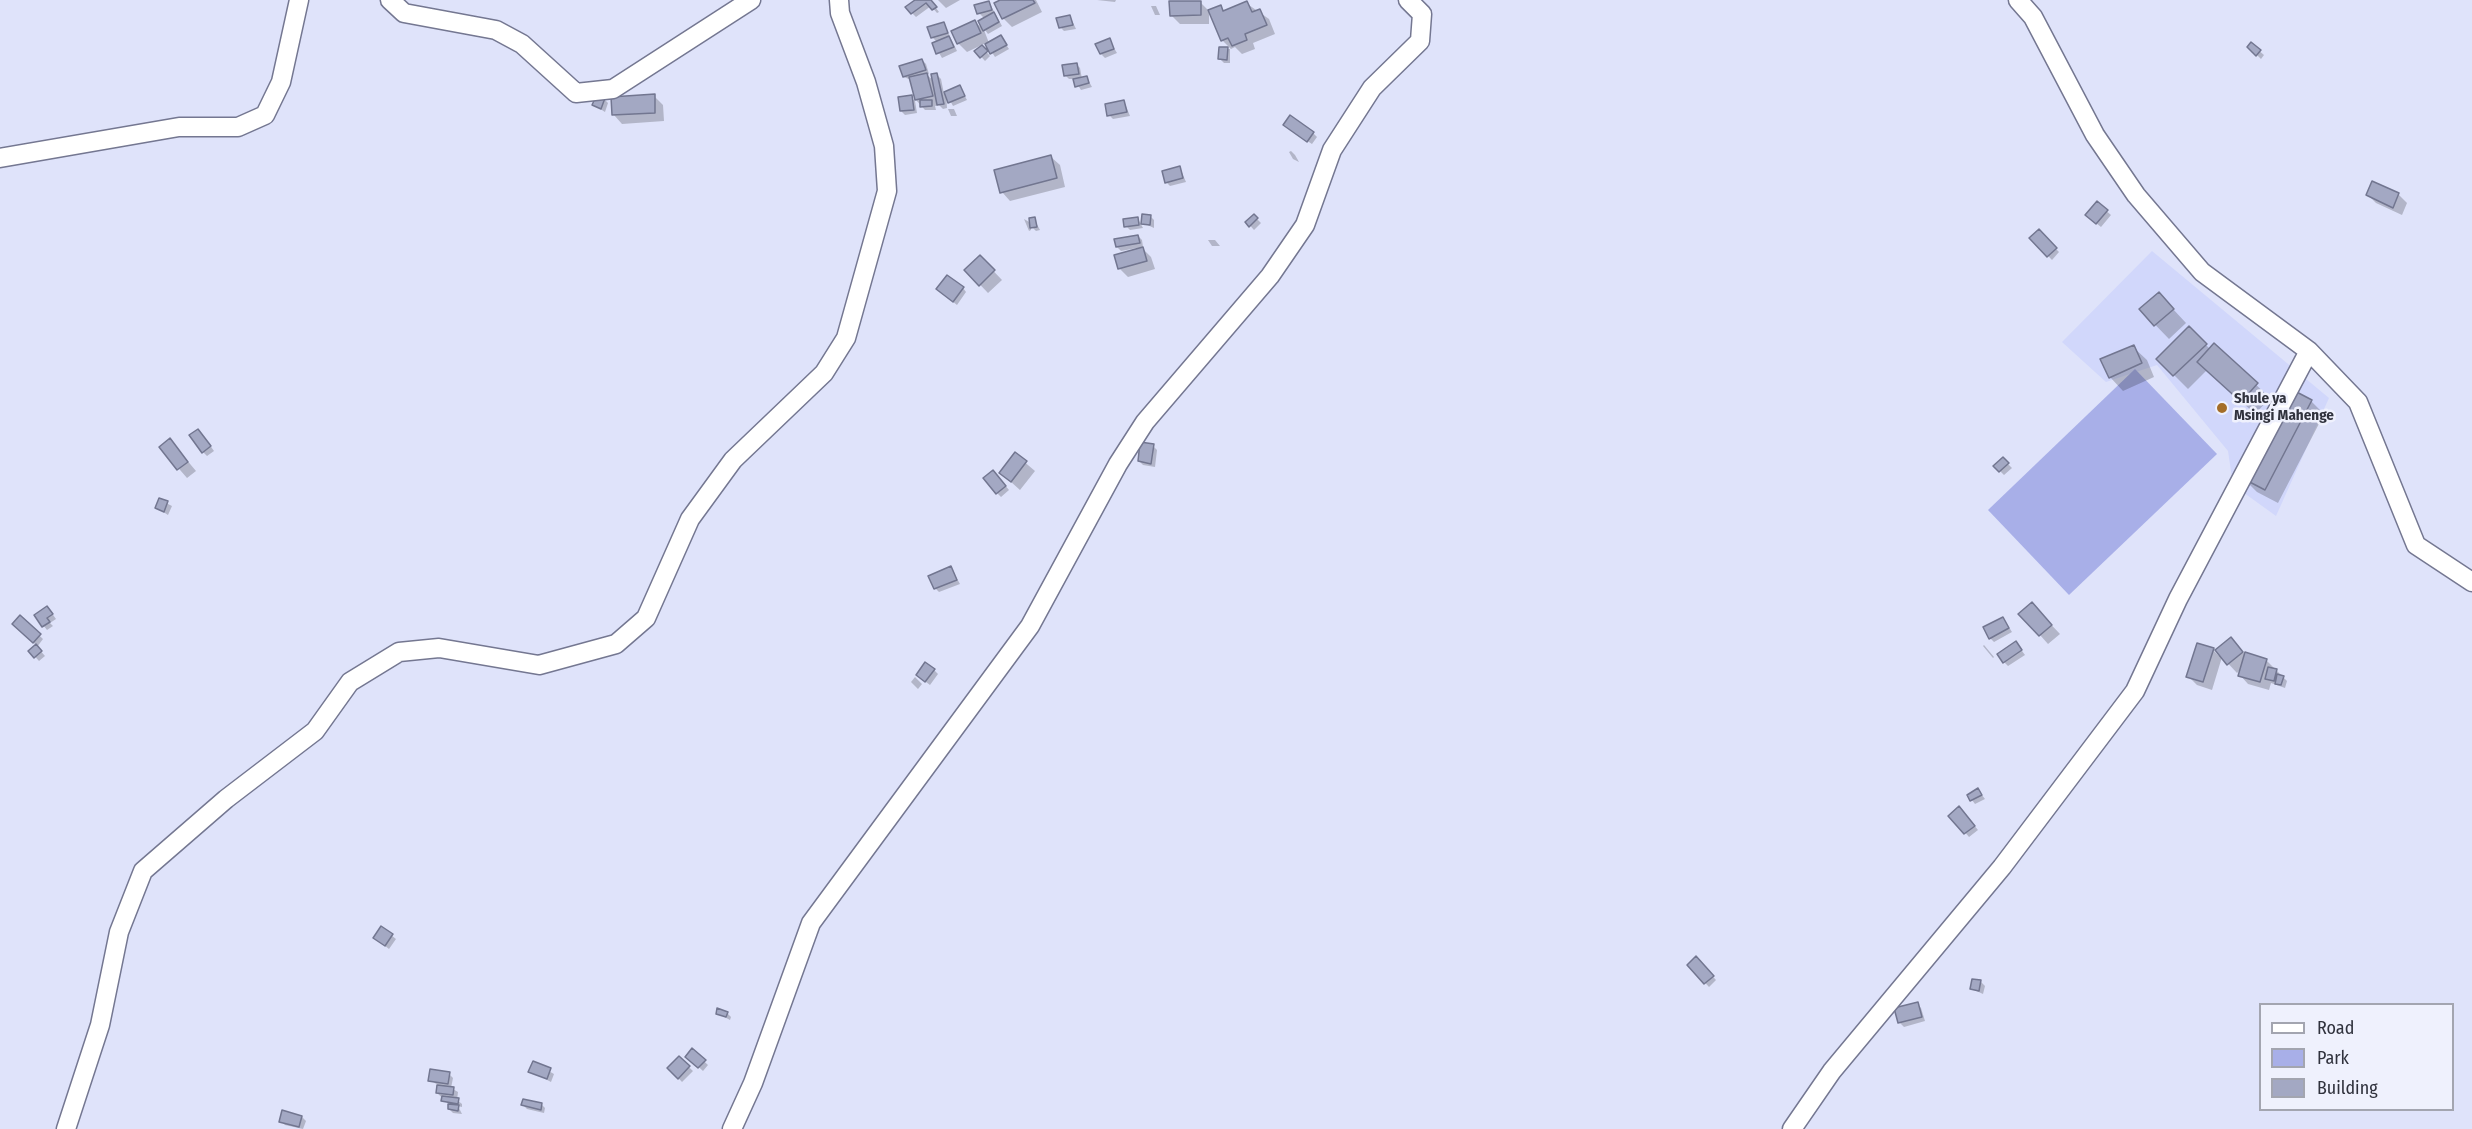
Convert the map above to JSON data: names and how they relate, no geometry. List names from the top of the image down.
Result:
{
  "places": ["Shule ya Msingi Mahenge"],
  "legend": ["Road", "Park", "Building"]
}
